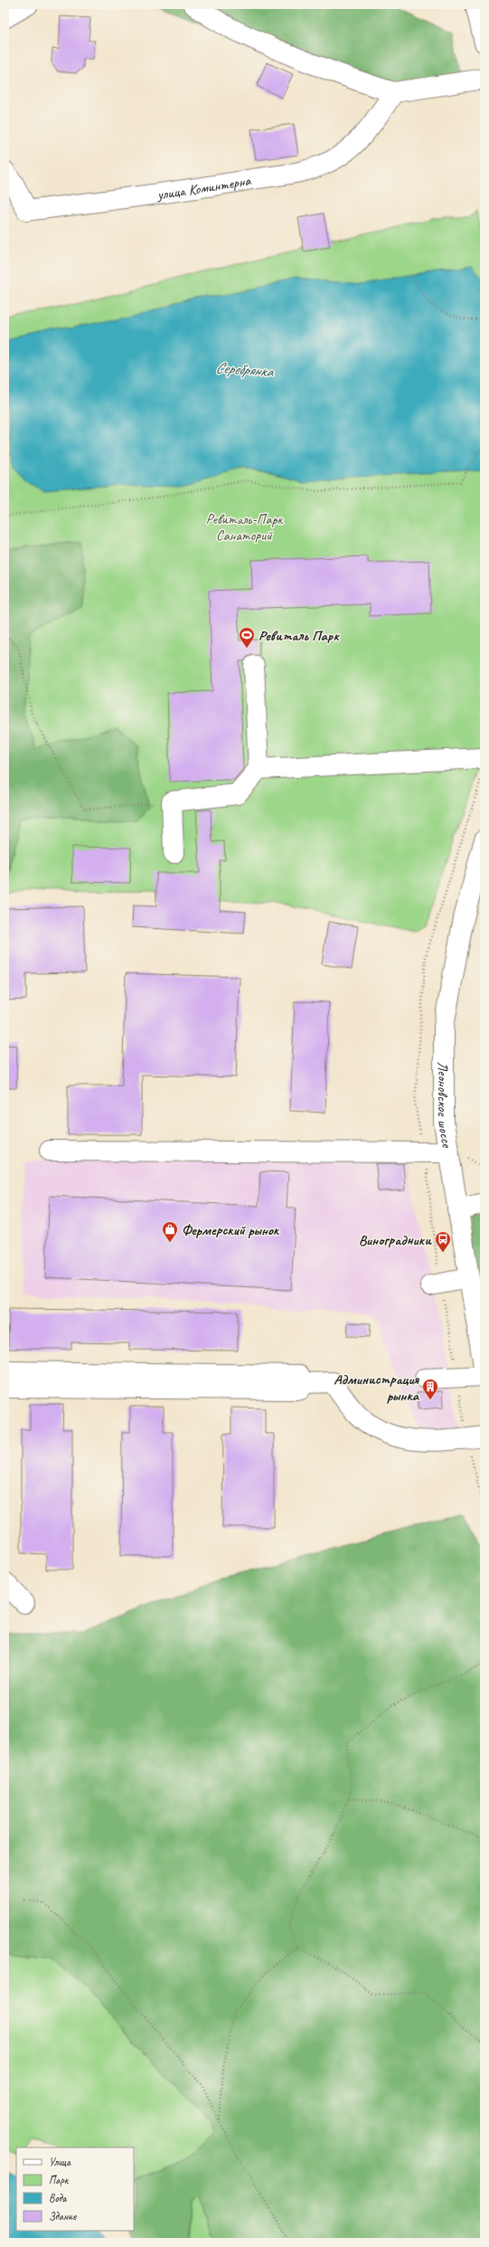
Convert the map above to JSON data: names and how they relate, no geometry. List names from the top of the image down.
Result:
{
  "streets": {
    "street": ["улица Коминтерна", "Леоновское шоссе"]
  },
  "water": ["Серебрянка"],
  "parks": ["Ревиталь-Парк Санаторий"],
  "places": {
    "sports": ["Ревиталь Парк"],
    "shop": ["Фермерский рынок"],
    "bus stop": ["Виноградники"],
    "building": ["Администрация рынка"]
  },
  "legend": [
    "Улица",
    "Парк",
    "Вода",
    "Здание"
  ]
}
